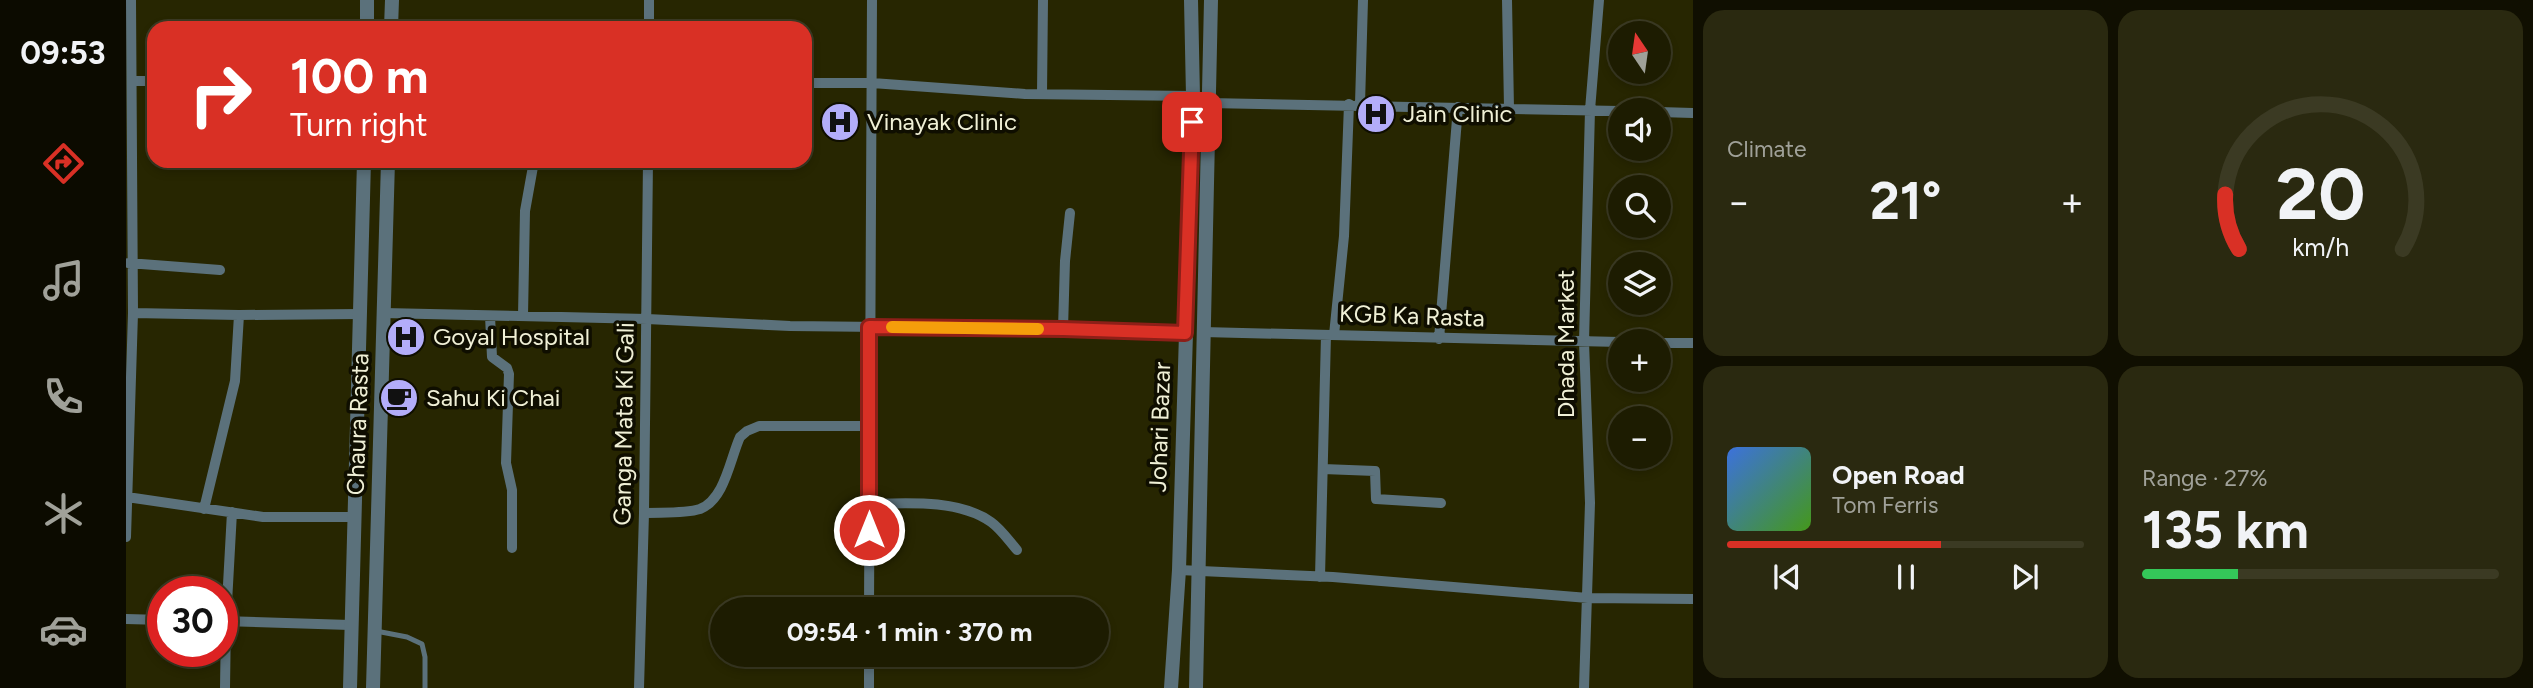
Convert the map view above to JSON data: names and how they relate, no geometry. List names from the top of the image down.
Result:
{
  "streets": {
    "street": [
      "KGB Ka Rasta",
      "Dhada Market",
      "Chaura Rasta",
      "Ganga Mata Ki Gali",
      "Johari Bazar"
    ]
  },
  "crossings": [
    ["KGB Ka Rasta", "Dhada Market"],
    ["KGB Ka Rasta", "Johari Bazar"]
  ],
  "places": {
    "hospital": ["Jain Clinic", "Vinayak Clinic", "Goyal Hospital"],
    "cafe": ["Sahu Ki Chai"]
  },
  "north": "top",
  "page": {
    "tabs": "09:53",
    "tile": [
      "Climate",
      ["Range · 27%", "135 km"]
    ],
    "map_buttons": ["+", "−"],
    "turn": ["100 m", "Turn right"],
    "heat": ["−", "21°", "+"],
    "song": ["Open Road", "Tom Ferris"],
    "limit": "30",
    "trip": "09:54 · 1 min · 370 m",
    "gauge": ["20", "km/h"]
  }
}
